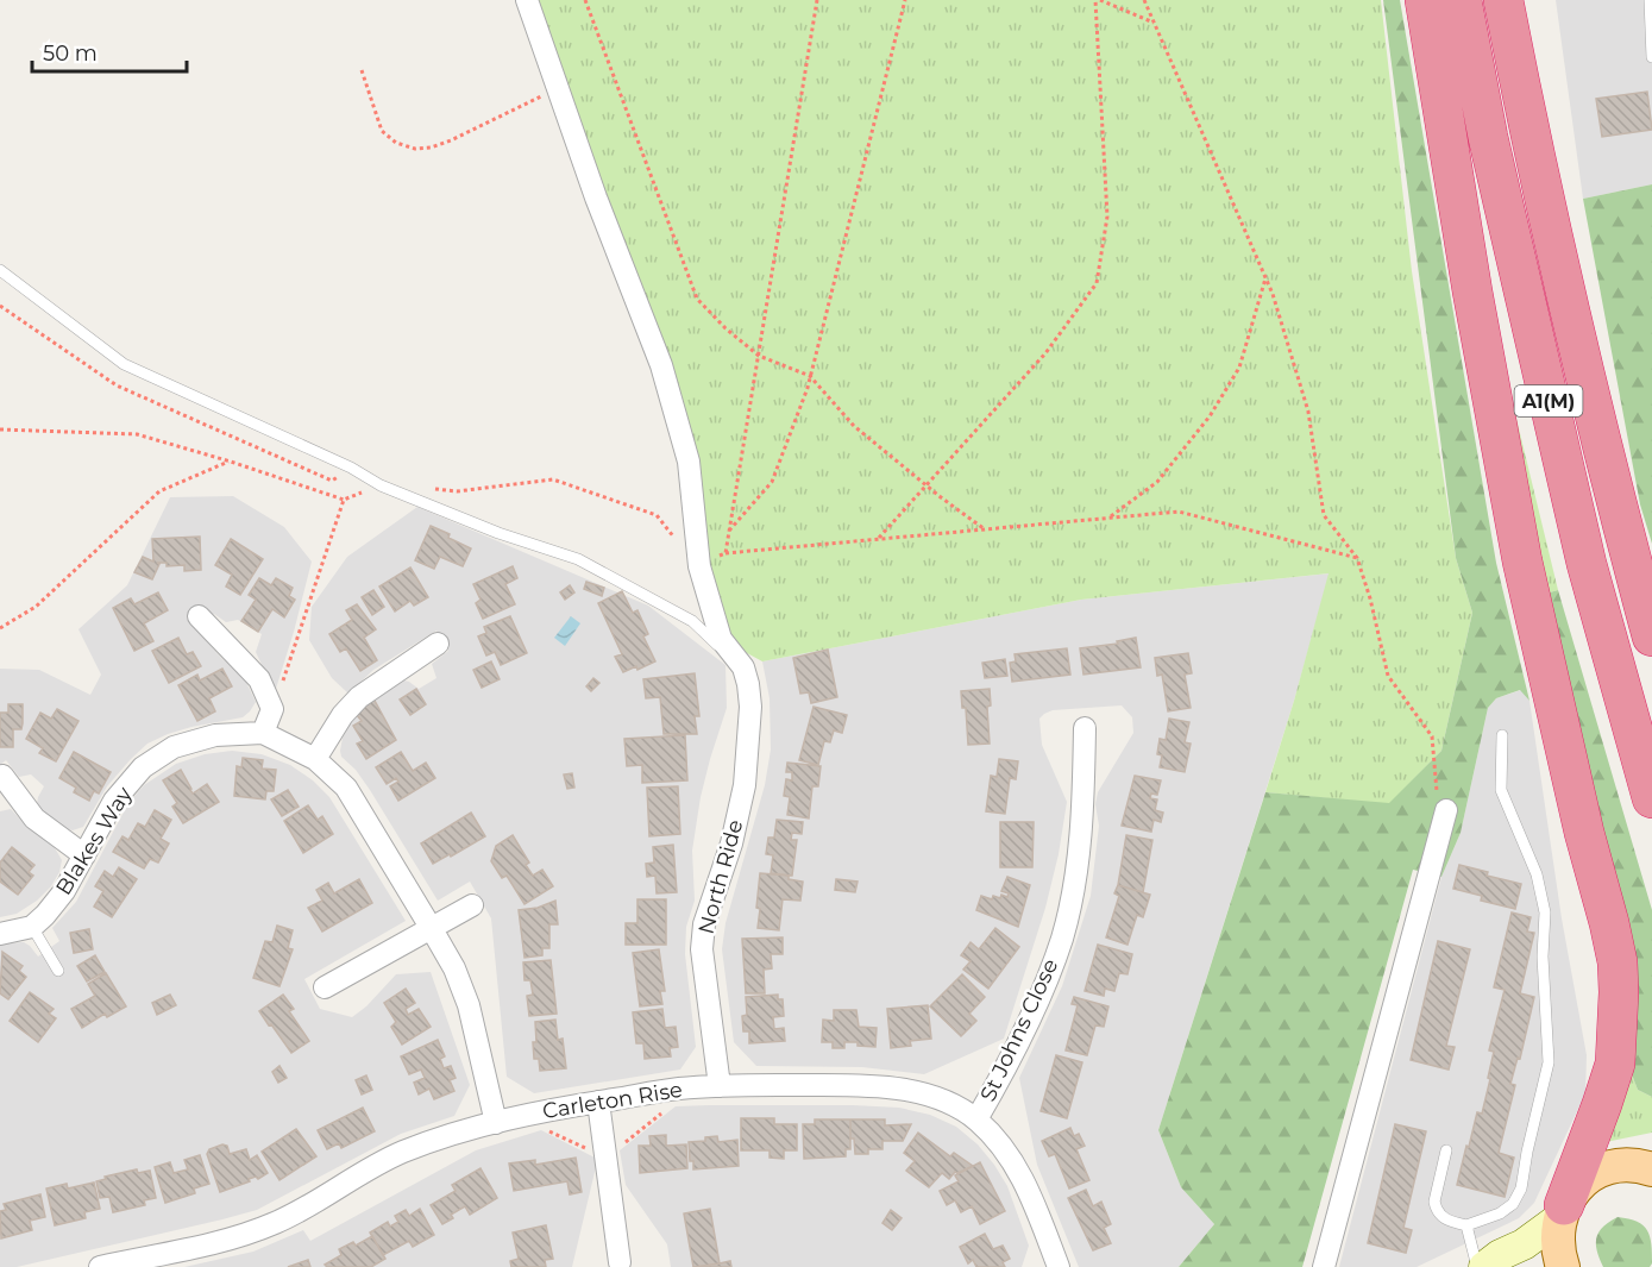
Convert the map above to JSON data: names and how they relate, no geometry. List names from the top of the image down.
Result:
{
  "streets": {
    "highway": ["A1(M)"],
    "street": [
      "Blakes Way",
      "North Ride",
      "St Johns Close",
      "Carleton Rise"
    ]
  },
  "crossings": [
    ["Blakes Way", "Carleton Rise"],
    ["North Ride", "Carleton Rise"],
    ["St Johns Close", "Carleton Rise"]
  ],
  "scale_bar": "50 m"
}
